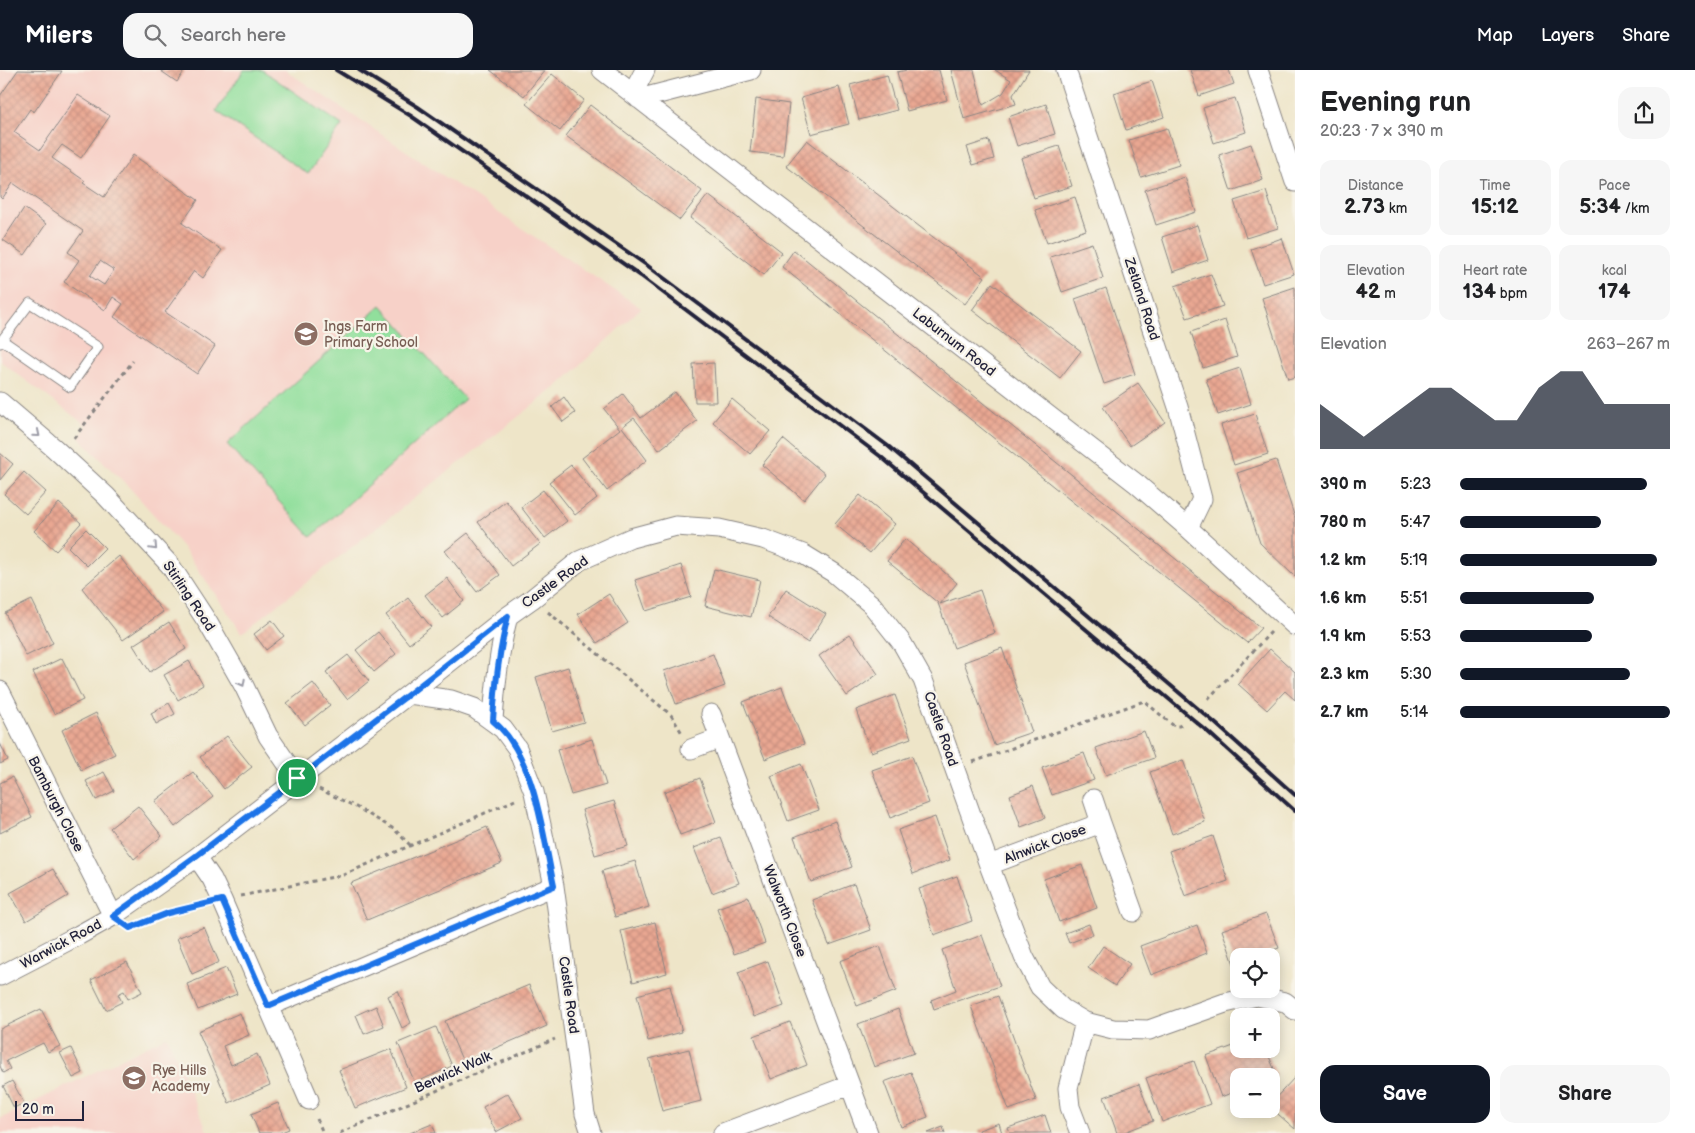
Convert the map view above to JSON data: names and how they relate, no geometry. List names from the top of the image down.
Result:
{
  "streets": {
    "street": [
      "Zetland Road",
      "Laburnum Road",
      "Castle Road",
      "Stirling Road",
      "Bamburgh Close",
      "Alnwick Close",
      "Walworth Close",
      "Warwick Road"
    ],
    "path": ["Berwick Walk"]
  },
  "crossings": [
    ["Zetland Road", "Laburnum Road"],
    ["Castle Road", "Alnwick Close"],
    ["Castle Road", "Warwick Road"],
    ["Castle Road", "Berwick Walk"],
    ["Stirling Road", "Warwick Road"],
    ["Bamburgh Close", "Warwick Road"]
  ],
  "one_way": ["Stirling Road"],
  "places": {
    "school or university": ["Ings Farm Primary School", "Rye Hills Academy"]
  },
  "scale_bar": "20 m",
  "page": {
    "header": "Milers",
    "search": "Search here",
    "nav": ["Map", "Layers", "Share"],
    "heading": ["Evening run", "20:23 · 7 × 390 m"],
    "stats": [
      ["Distance", "2.73 km"],
      ["Time", "15:12"],
      ["Pace", "5:34 /km"],
      ["Elevation", "42 m"],
      ["Heart rate", "134 bpm"],
      ["kcal", "174"]
    ],
    "chart": ["Elevation", "263–267 m"],
    "list": [
      {
        "name": "390 m",
        "note": "5:23"
      },
      {
        "name": "780 m",
        "note": "5:47"
      },
      {
        "name": "1.2 km",
        "note": "5:19"
      },
      {
        "name": "1.6 km",
        "note": "5:51"
      },
      {
        "name": "1.9 km",
        "note": "5:53"
      },
      {
        "name": "2.3 km",
        "note": "5:30"
      },
      {
        "name": "2.7 km",
        "note": "5:14"
      }
    ],
    "map_buttons": ["+", "−"],
    "buttons": ["Save", "Share"],
    "scale": "20 m"
  }
}
